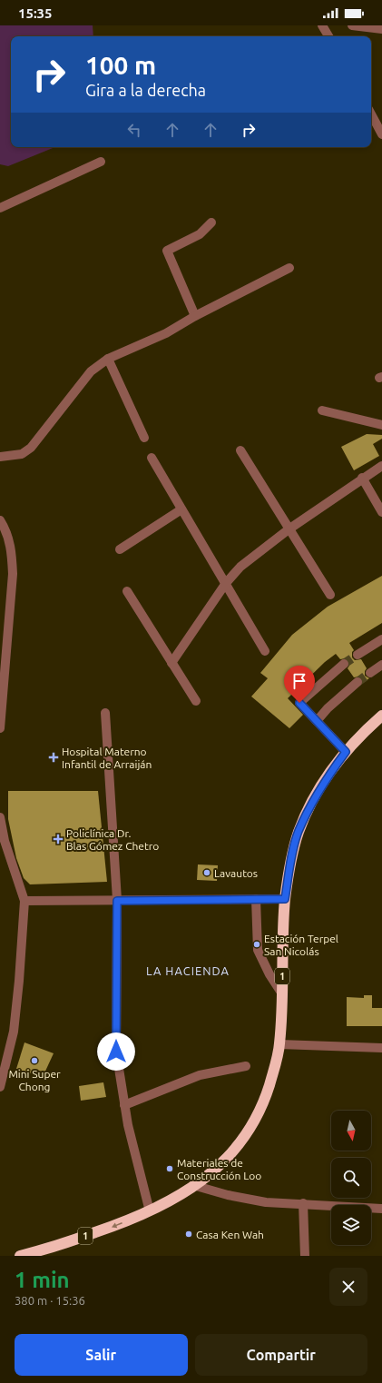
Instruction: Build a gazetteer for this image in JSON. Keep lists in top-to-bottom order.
{
  "streets": {
    "highway": ["1"]
  },
  "districts": ["LA HACIENDA"],
  "places": {
    "health": ["Hospital Materno Infantil de Arraiján", "Policlínica Dr. Blas Gómez Chetro"],
    "other": [
      "Lavautos",
      "Estación Terpel San Nicolás",
      "Mini Super Chong",
      "Materiales de Construcción Loo",
      "Casa Ken Wah"
    ]
  },
  "north": "bottom",
  "page": {
    "status": "15:35",
    "turn": ["100 m", "Gira a la derecha"],
    "heading": ["1 min", "380 m · 15:36"],
    "buttons": ["Salir", "Compartir"]
  }
}
